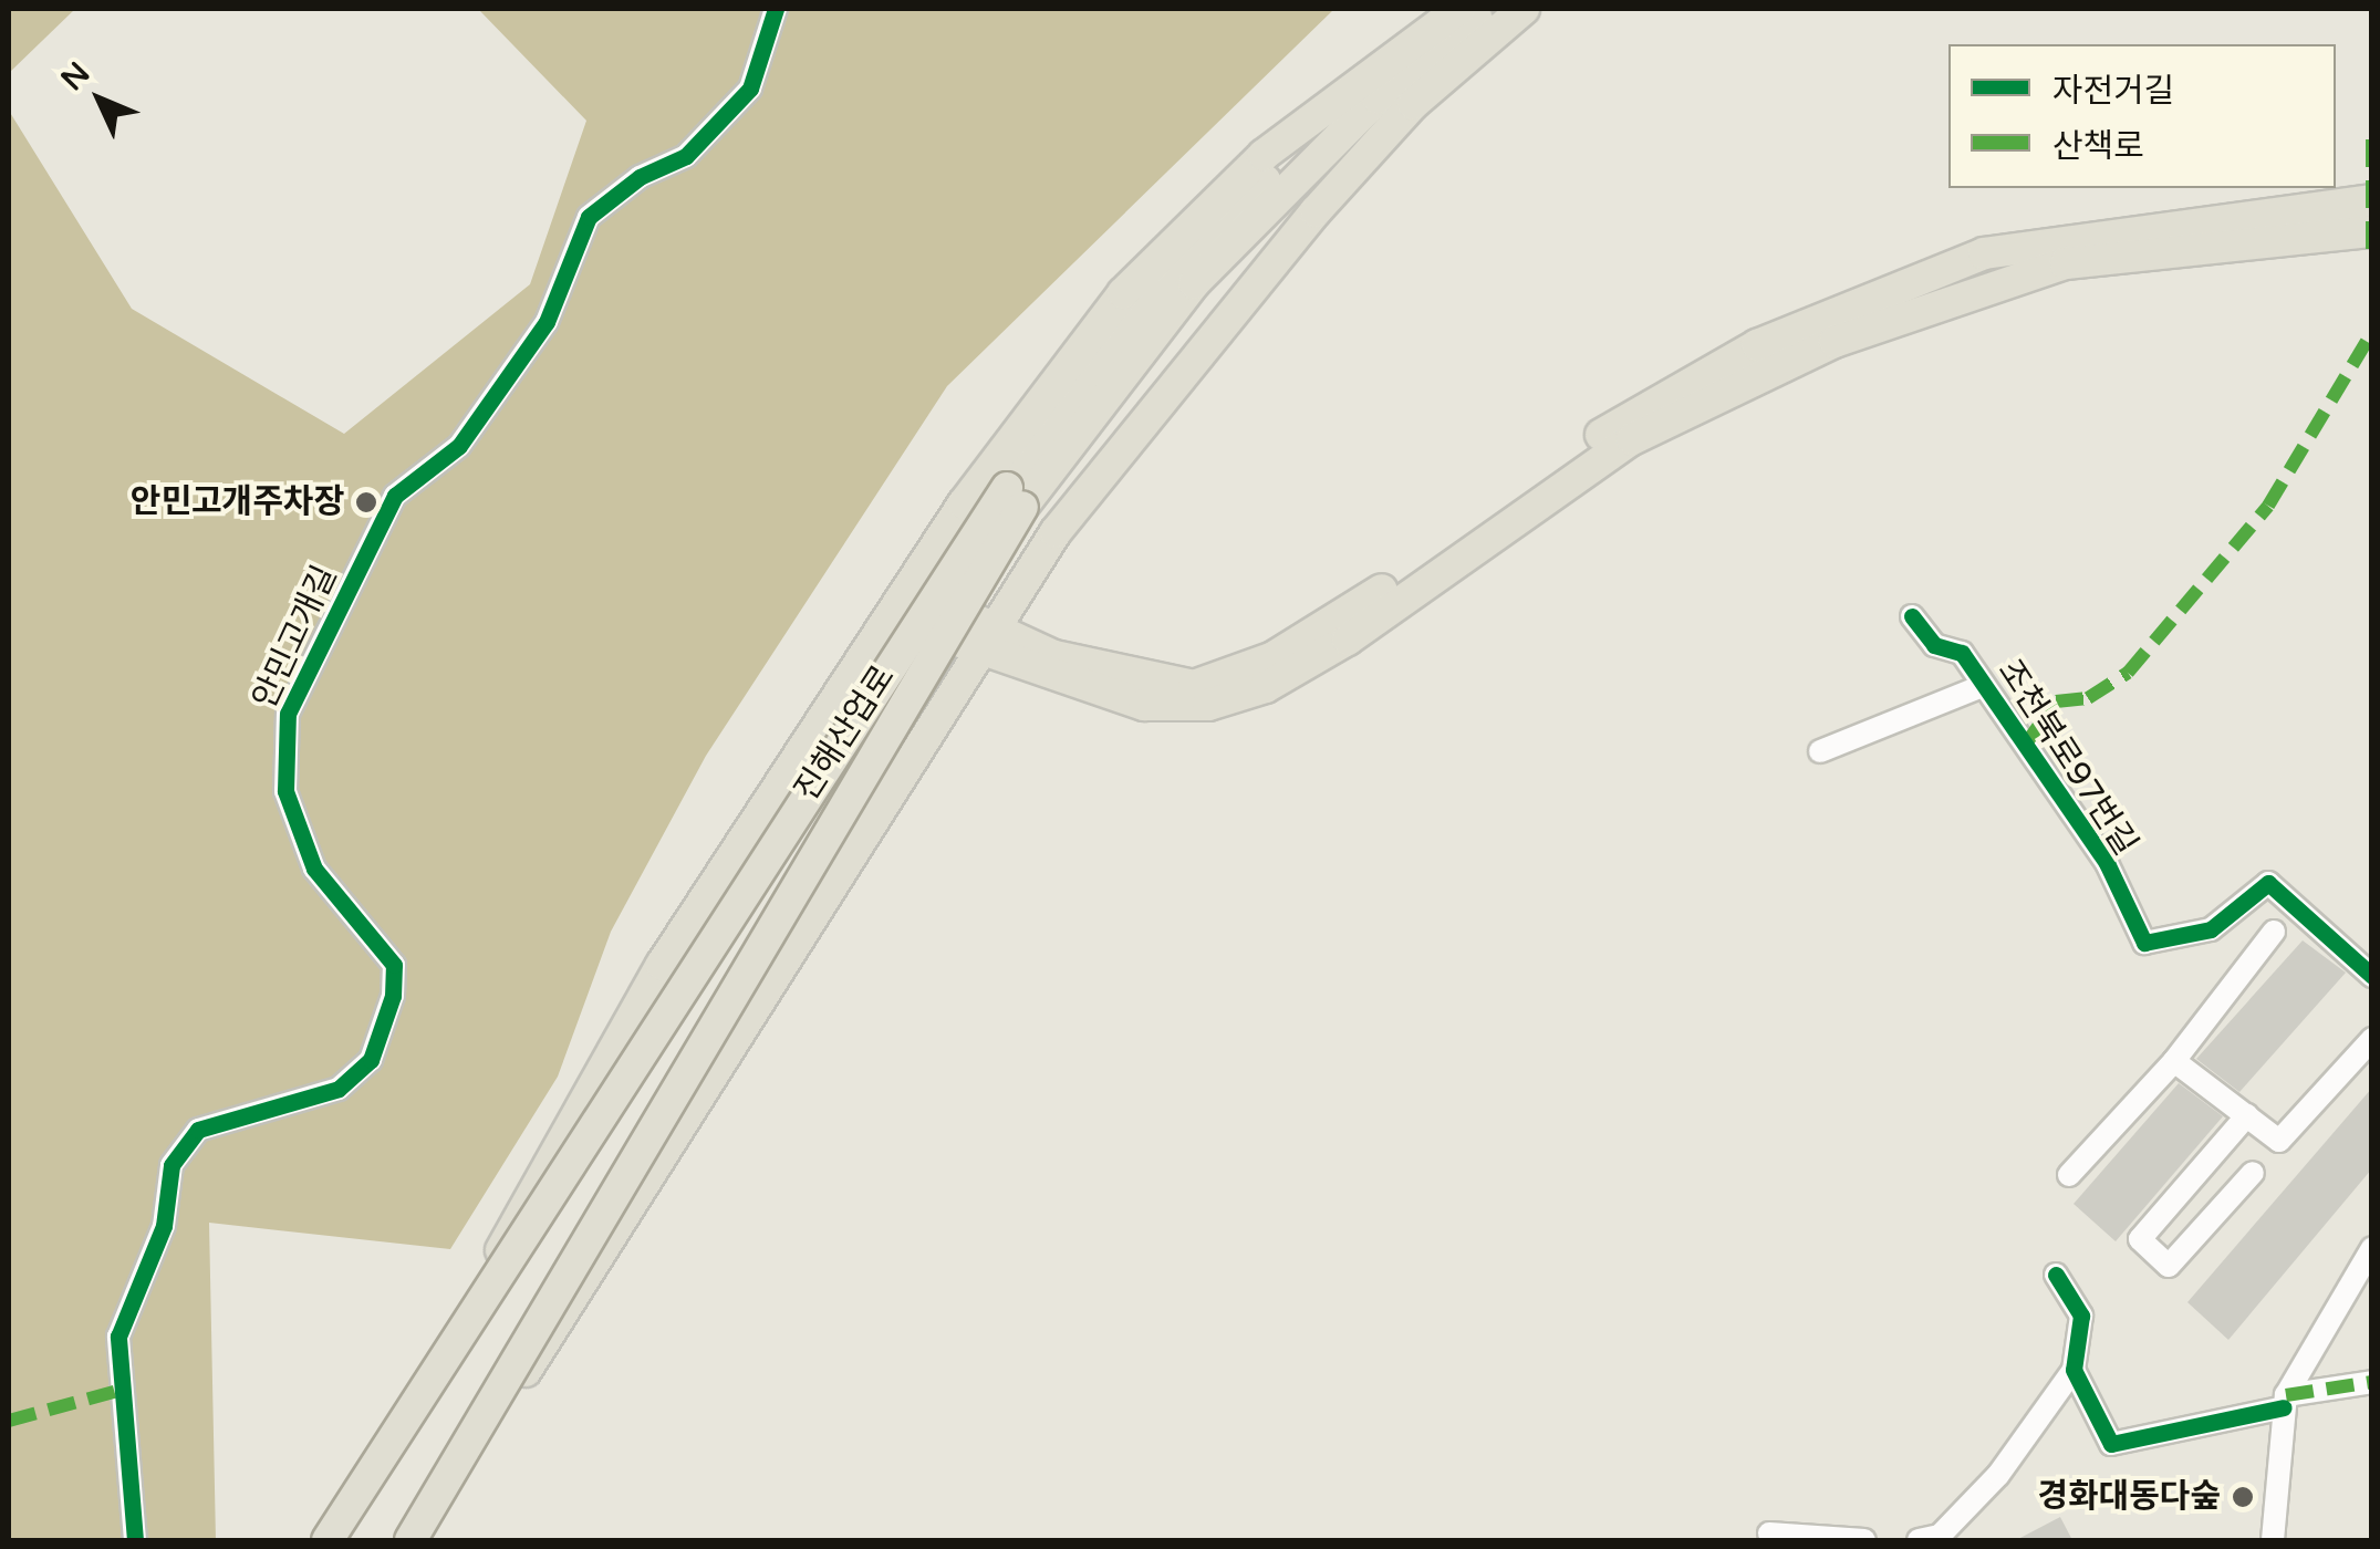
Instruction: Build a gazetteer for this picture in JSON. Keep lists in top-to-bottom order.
{
  "streets": {
    "highway": ["진해산업로"],
    "street": ["안민고개길", "조천북로97번길"]
  },
  "places": ["안민고개주차장", "경화대동다숲"],
  "legend": ["자전거길", "산책로"],
  "north": "top left"
}
